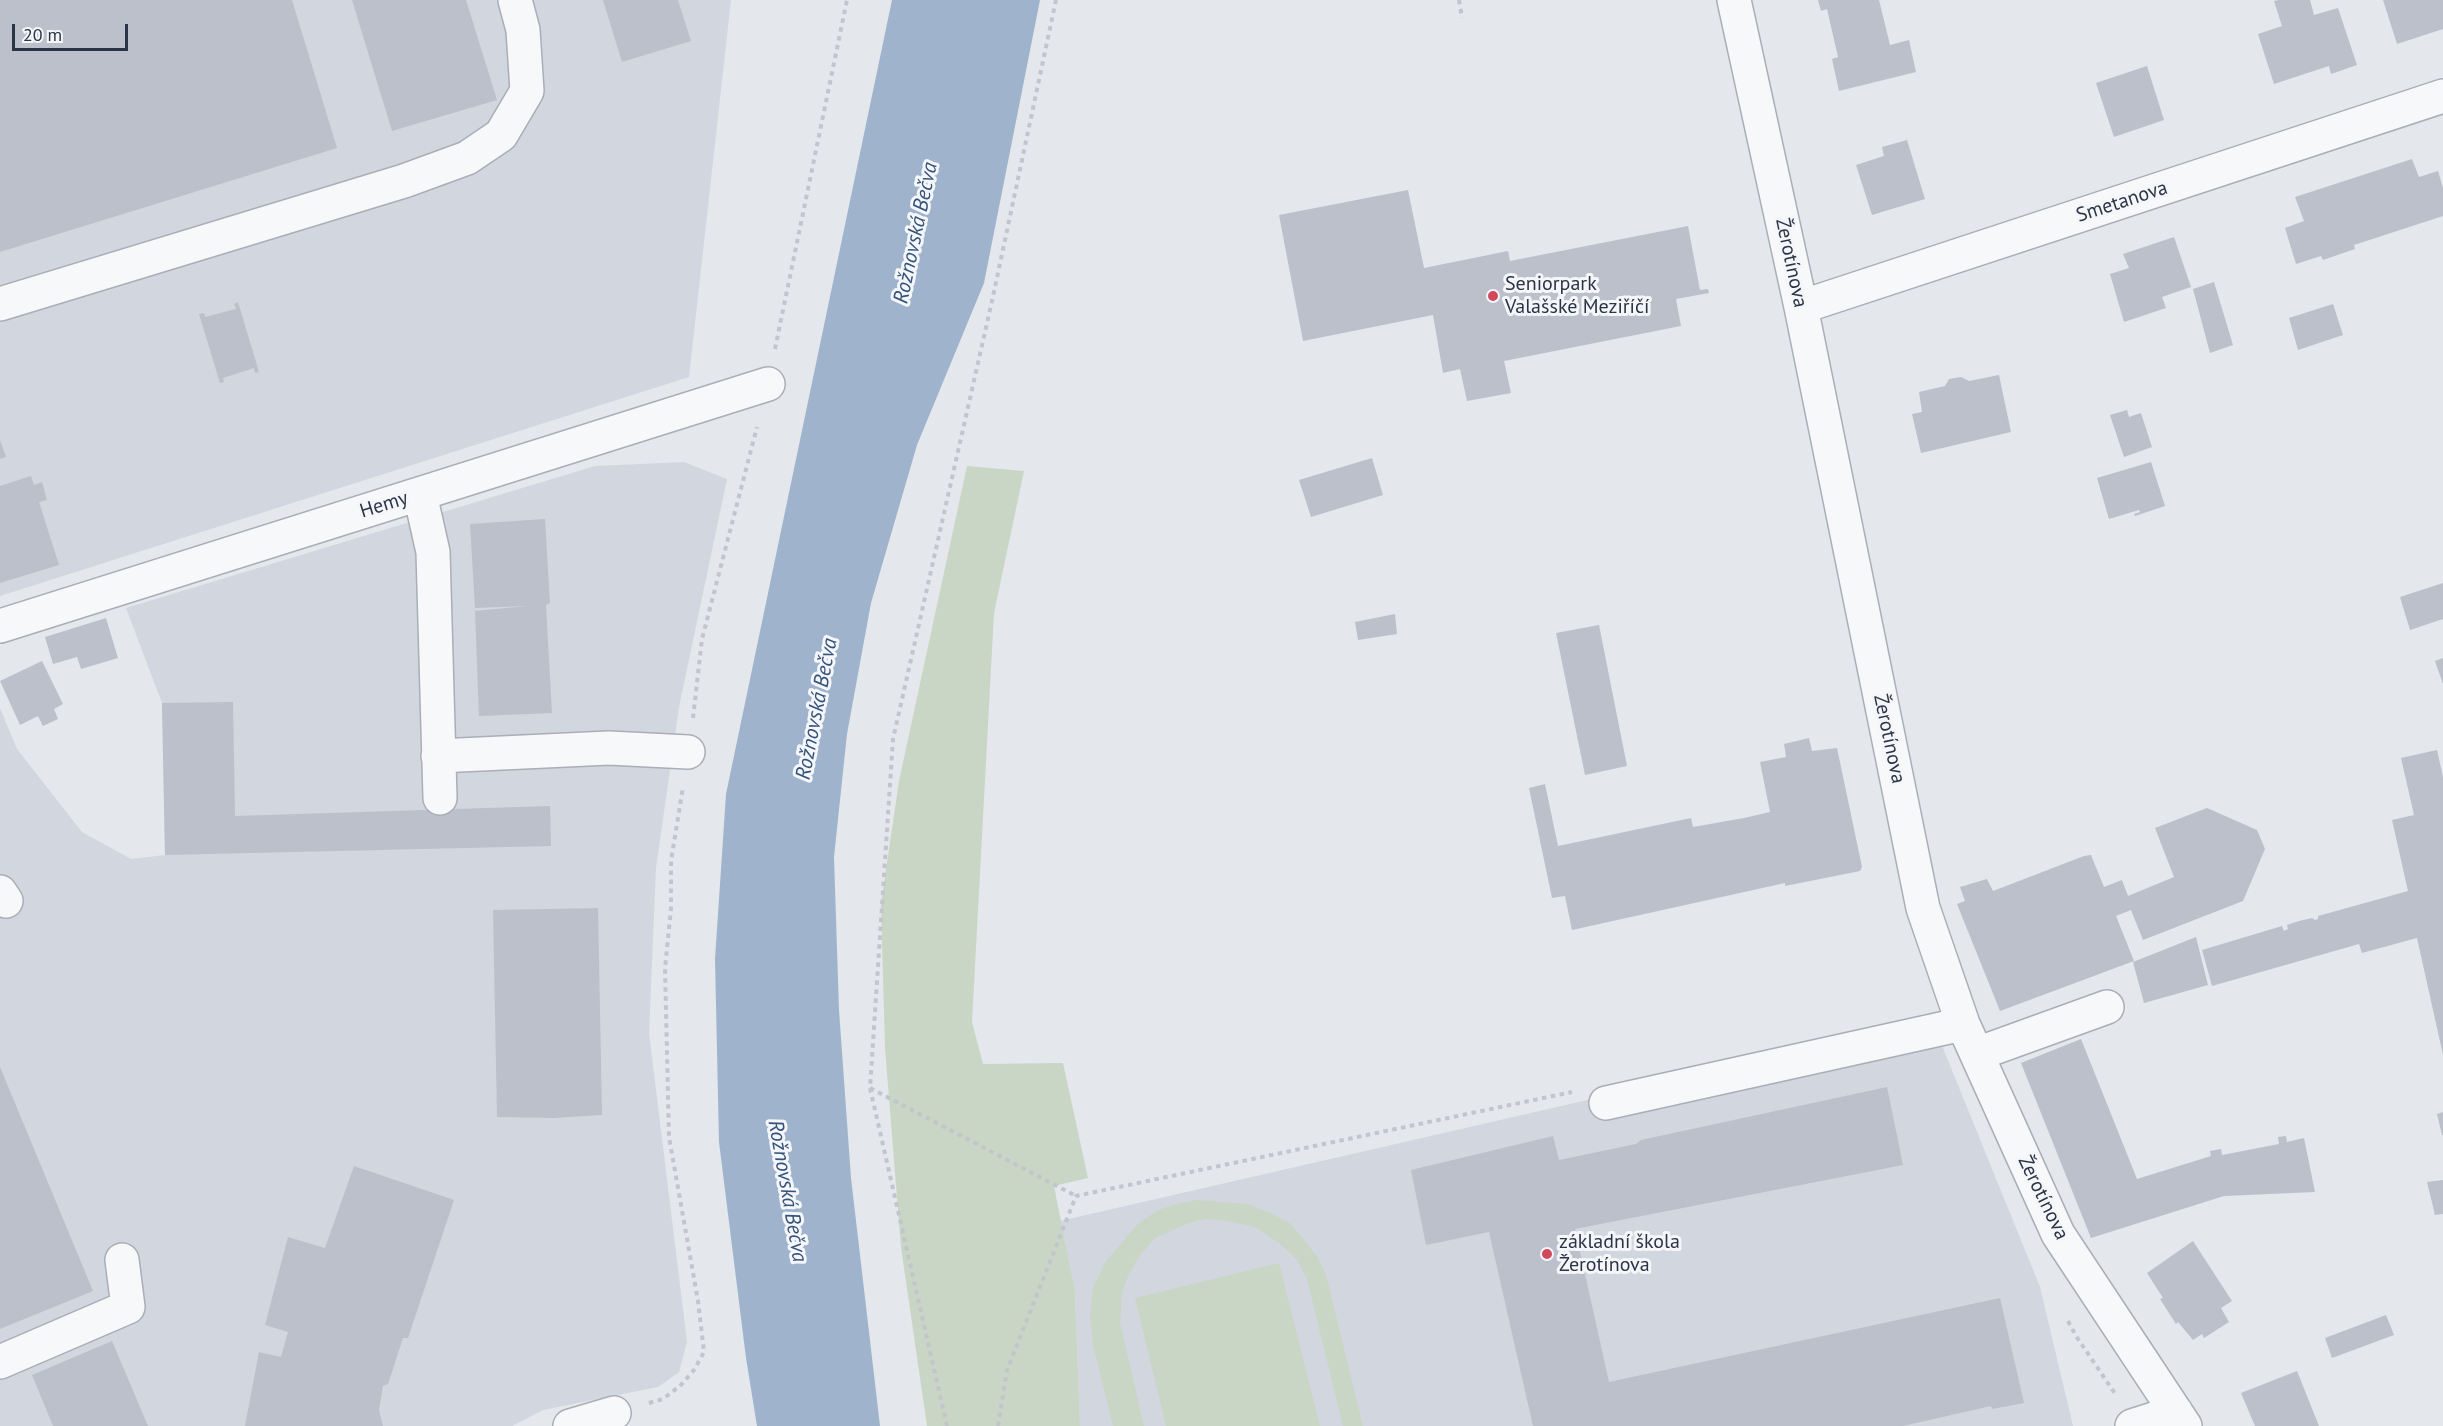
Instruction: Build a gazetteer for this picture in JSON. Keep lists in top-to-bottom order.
{
  "streets": {
    "street": ["Smetanova", "Žerotínova", "Hemy"]
  },
  "crossings": [
    ["Smetanova", "Žerotínova"]
  ],
  "water": ["Rožnovská Bečva"],
  "places": ["Seniorpark Valašské Meziříčí", "základní škola Žerotínova"],
  "scale_bar": "20 m"
}
